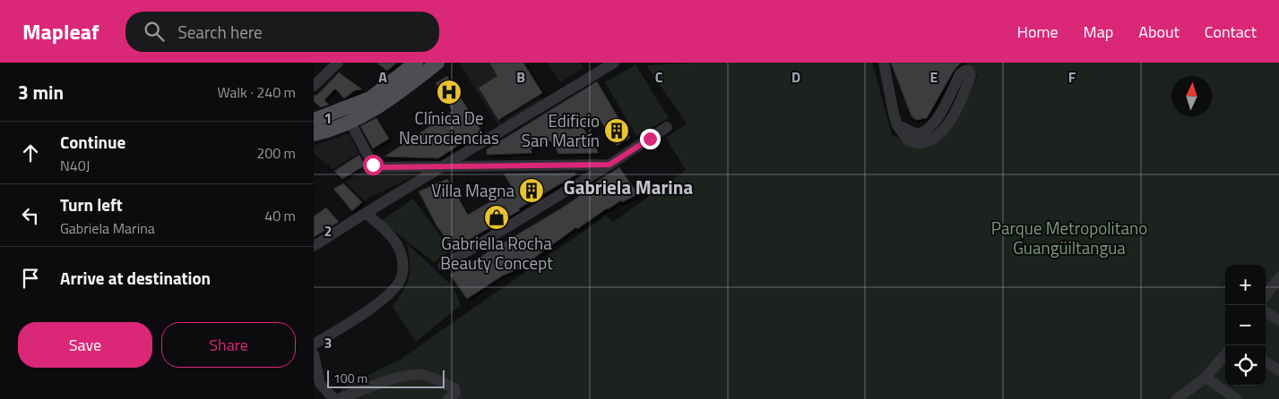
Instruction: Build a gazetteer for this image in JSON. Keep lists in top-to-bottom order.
{
  "districts": ["Gabriela Marina"],
  "parks": ["Parque Metropolitano Guangüiltangua"],
  "places": {
    "hospital": ["Clínica De Neurociencias"],
    "building": ["Edificio San Martín", "Villa Magna"],
    "shop": ["Gabriella Rocha Beauty Concept"]
  },
  "scale_bar": "100 m",
  "north": "top",
  "page": {
    "header": "Mapleaf",
    "search": "Search here",
    "nav": [
      "Home",
      "Map",
      "About",
      "Contact"
    ],
    "heading": ["3 min", "Walk · 240 m"],
    "list": [
      ["Continue", "N40J", "200 m"],
      ["Turn left", "Gabriela Marina", "40 m"],
      "Arrive at destination"
    ],
    "map_buttons": ["+", "−"],
    "buttons": ["Save", "Share"],
    "scale": "100 m"
  },
  "grid": {
    "columns": [
      "A",
      "B",
      "C",
      "D",
      "E",
      "F"
    ],
    "rows": ["1", "2", "3"]
  }
}
